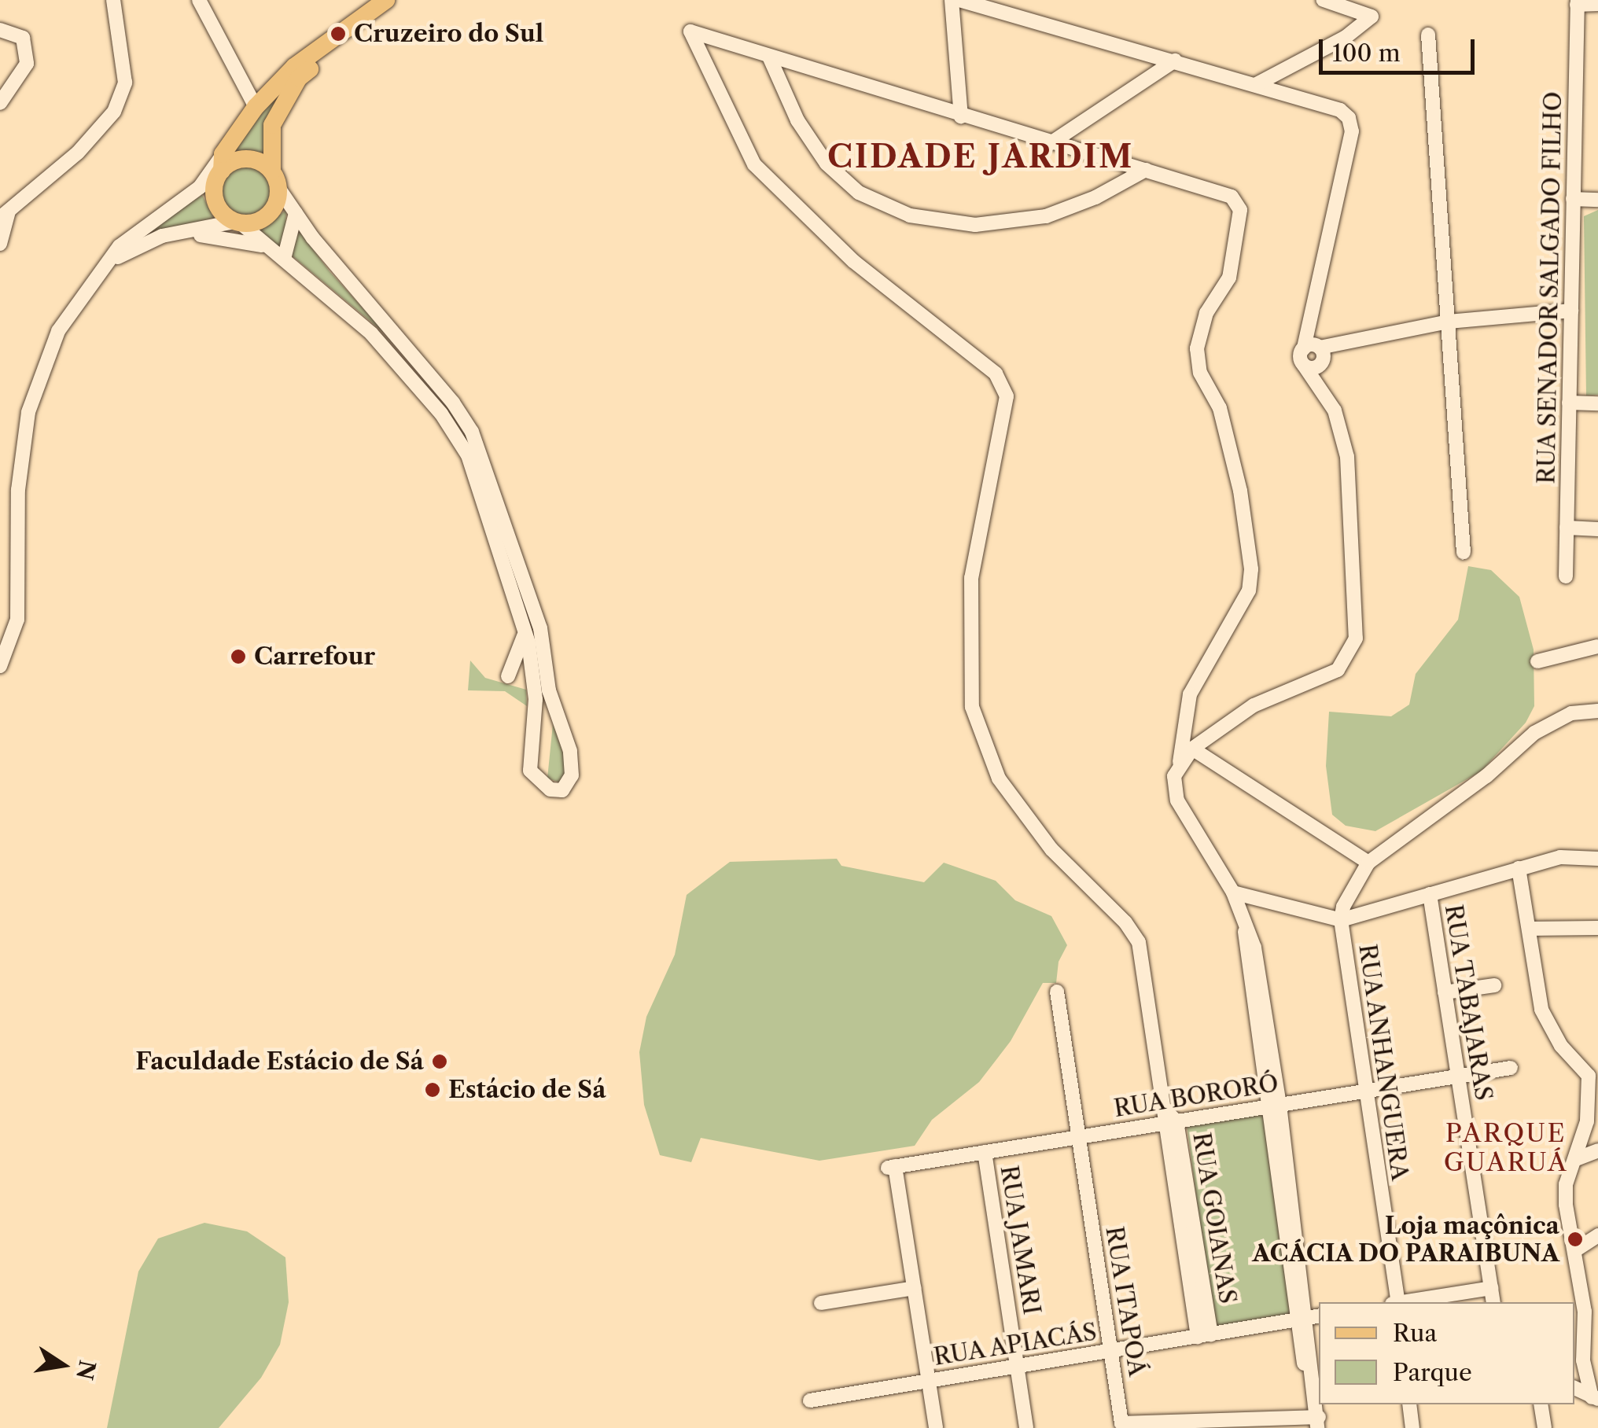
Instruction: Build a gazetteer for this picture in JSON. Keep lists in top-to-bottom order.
{
  "streets": {
    "street": [
      "RUA SENADOR SALGADO FILHO",
      "RUA TABAJARAS",
      "RUA ANHANGUERA",
      "RUA BORORÓ",
      "RUA GOIANAS",
      "RUA JAMARI",
      "RUA ITAPOÁ",
      "RUA APIACÁS"
    ]
  },
  "crossings": [
    ["RUA TABAJARAS", "RUA BORORÓ"],
    ["RUA ANHANGUERA", "RUA BORORÓ"],
    ["RUA BORORÓ", "RUA GOIANAS"],
    ["RUA BORORÓ", "RUA JAMARI"],
    ["RUA BORORÓ", "RUA ITAPOÁ"],
    ["RUA GOIANAS", "RUA APIACÁS"],
    ["RUA JAMARI", "RUA APIACÁS"],
    ["RUA ITAPOÁ", "RUA APIACÁS"]
  ],
  "districts": ["CIDADE JARDIM", "PARQUE GUARUÁ"],
  "places": [
    "Cruzeiro do Sul",
    "Carrefour",
    "Faculdade Estácio de Sá",
    "Estácio de Sá",
    "Loja maçônica ACÁCIA DO PARAIBUNA"
  ],
  "legend": ["Rua", "Parque"],
  "scale_bar": "100 m",
  "north": "right"
}
